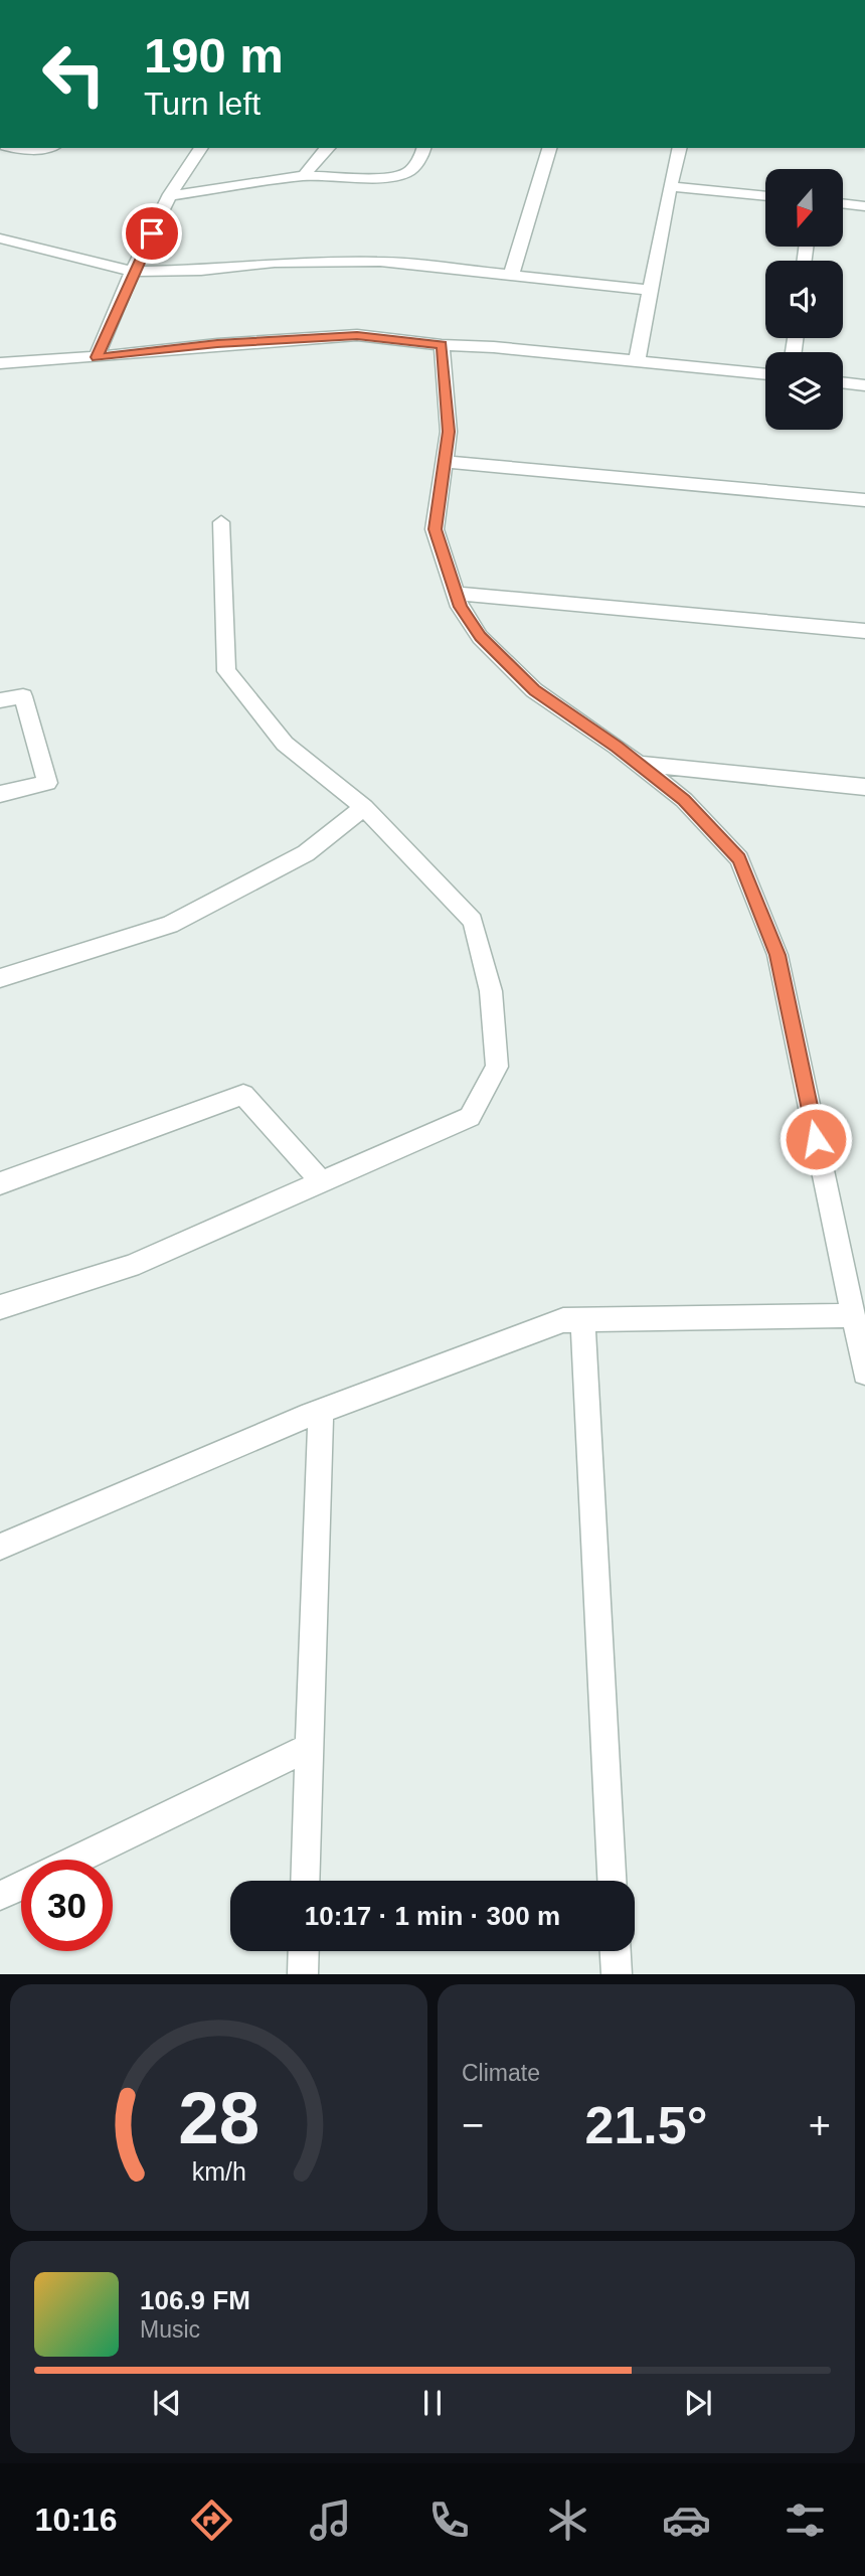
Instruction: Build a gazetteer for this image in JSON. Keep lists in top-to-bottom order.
{
  "north": "bottom",
  "page": {
    "turn": ["190 m", "Turn left"],
    "limit": "30",
    "trip": "10:17 · 1 min · 300 m",
    "tile": "Climate",
    "heat": ["−", "21.5°", "+"],
    "song": ["106.9 FM", "Music"],
    "tabs": "10:16",
    "gauge": ["28", "km/h"]
  }
}
